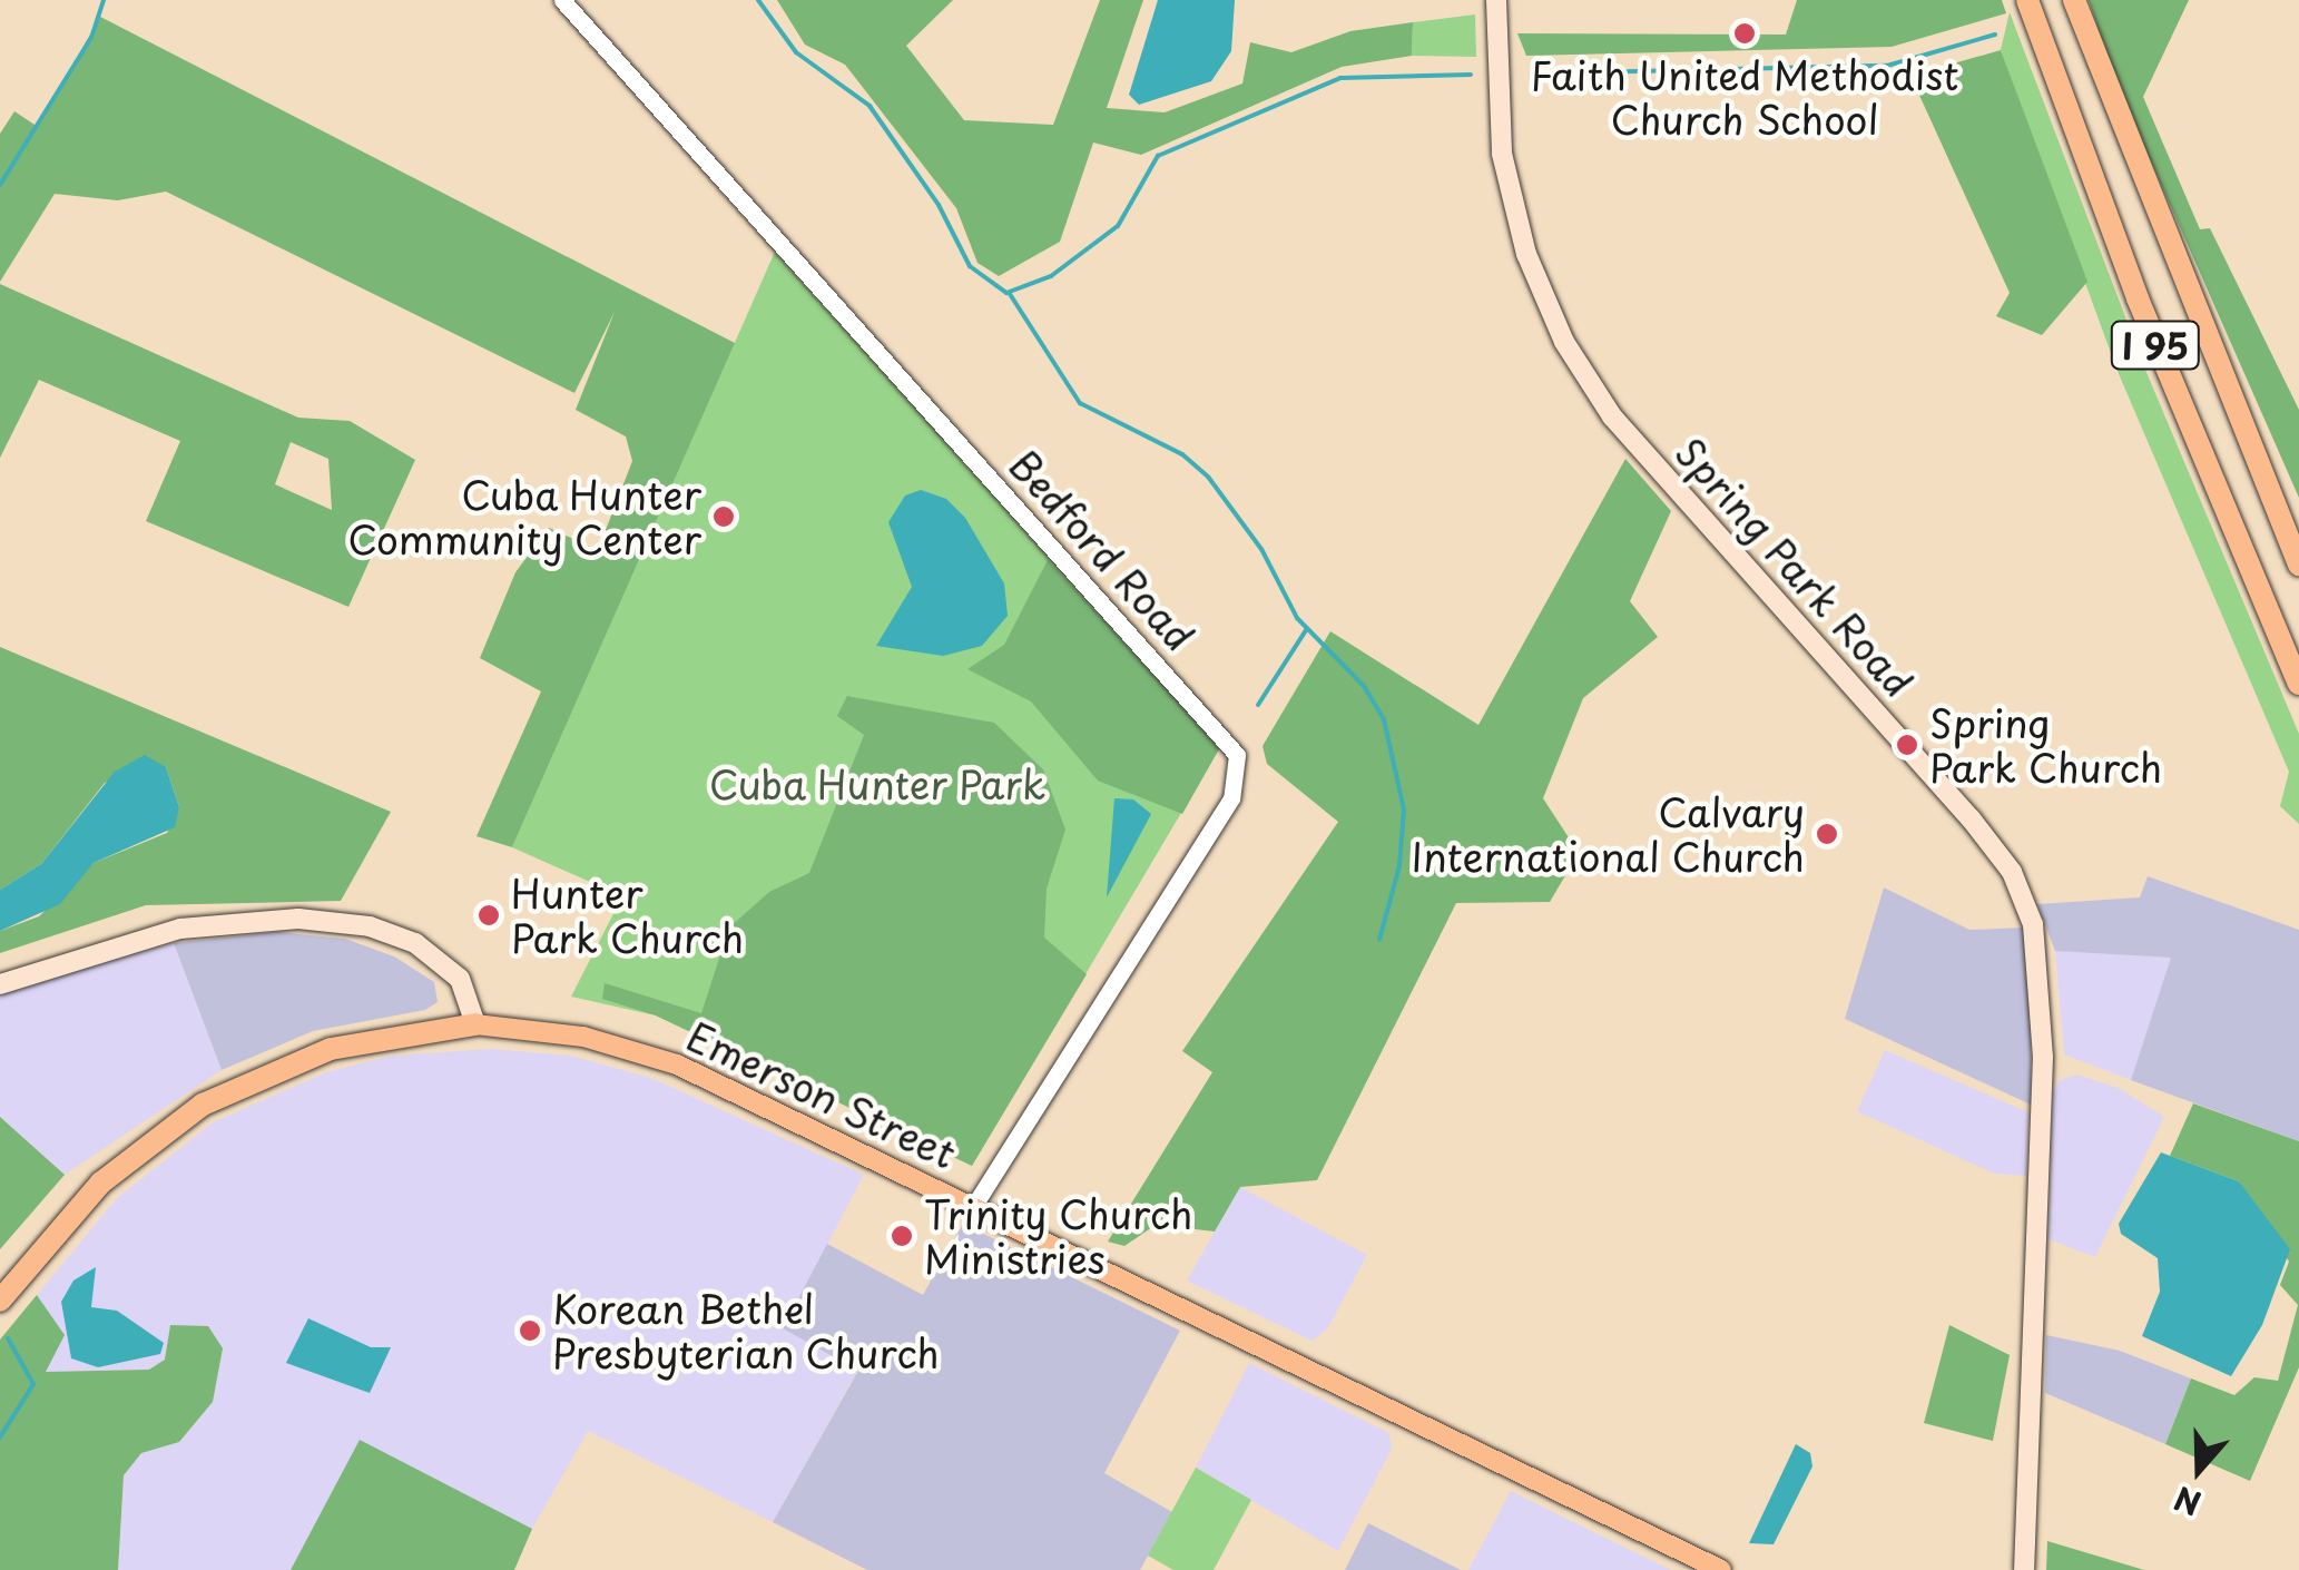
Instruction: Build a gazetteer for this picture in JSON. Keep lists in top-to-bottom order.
{
  "streets": {
    "highway": ["I 95"],
    "main road": ["Spring Park Road", "Emerson Street"],
    "street": ["Bedford Road"]
  },
  "crossings": [
    ["Bedford Road", "Emerson Street"]
  ],
  "parks": ["Cuba Hunter Park"],
  "places": [
    "Faith United Methodist Church School",
    "Cuba Hunter Community Center",
    "Spring Park Church",
    "Calvary International Church",
    "Hunter Park Church",
    "Trinity Church Ministries",
    "Korean Bethel Presbyterian Church"
  ],
  "north": "bottom"
}
